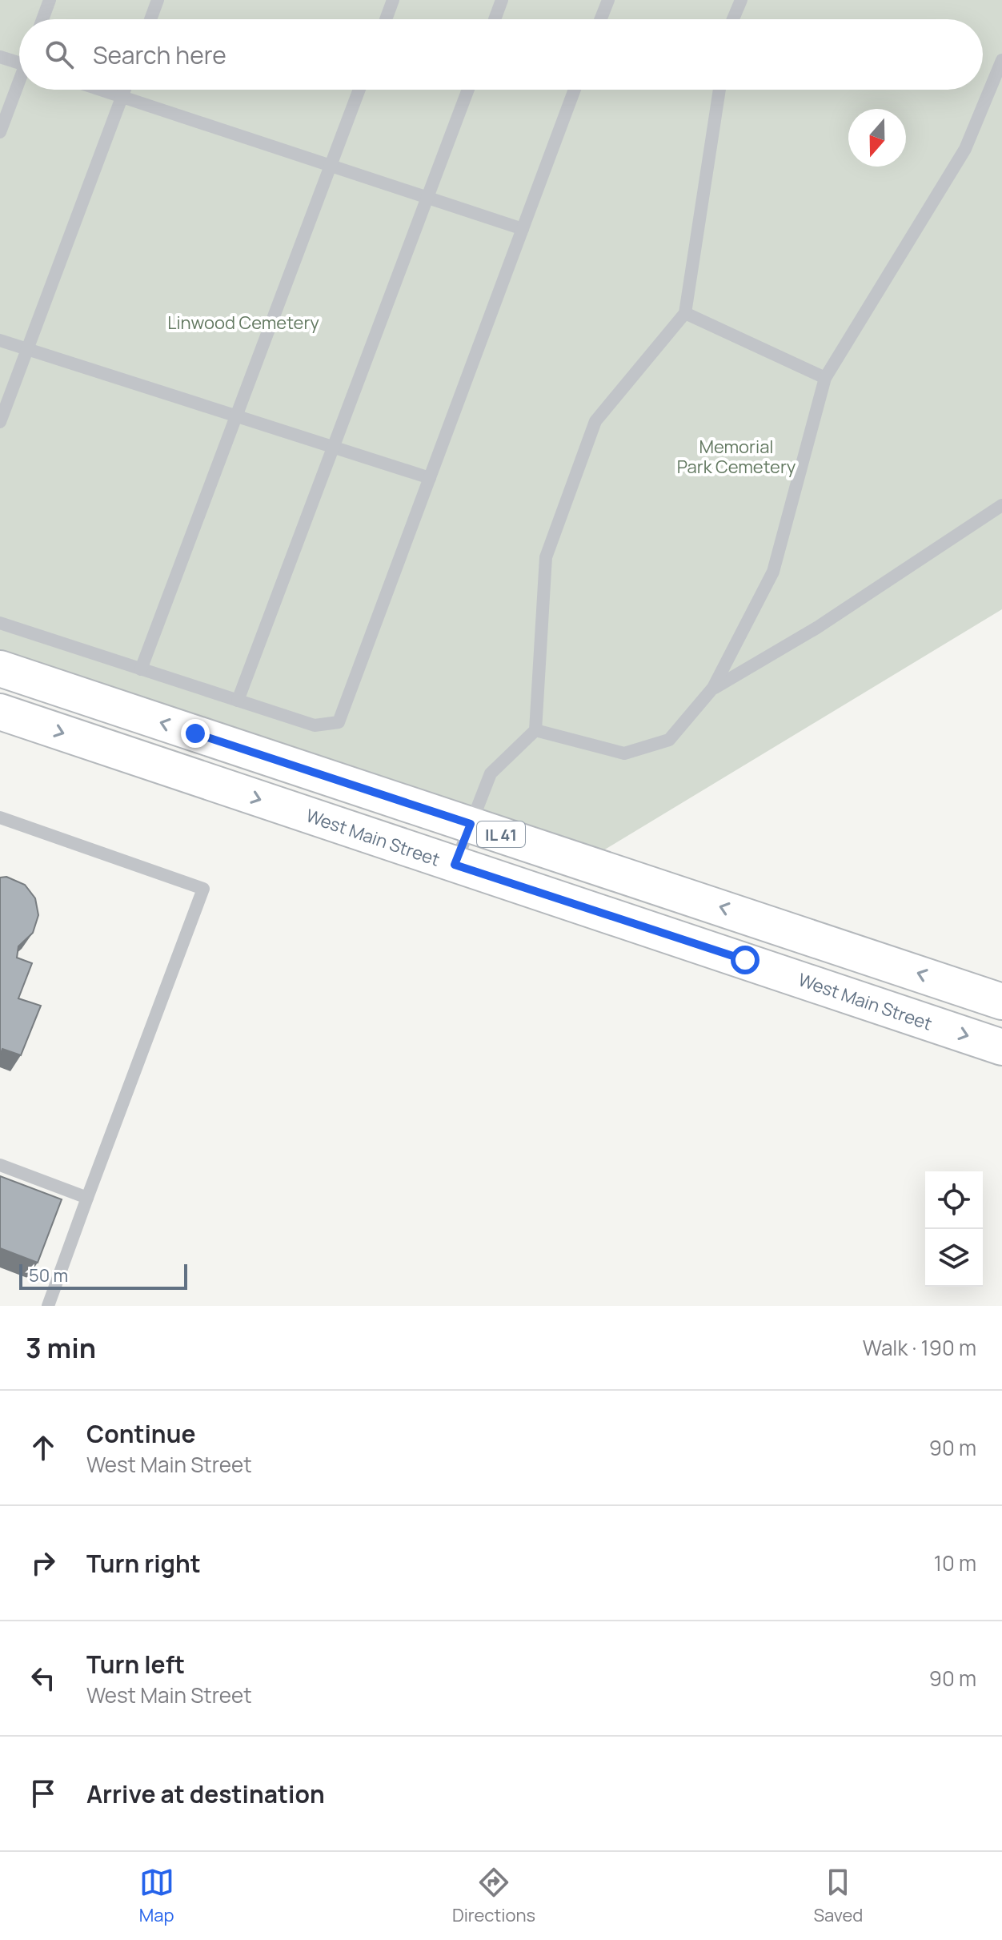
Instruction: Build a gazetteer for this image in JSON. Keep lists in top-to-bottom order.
{
  "streets": {
    "main road": ["IL 41", "West Main Street"]
  },
  "parks": ["Linwood Cemetery", "Memorial Park Cemetery"],
  "scale_bar": "50 m",
  "north": "bottom",
  "page": {
    "search": "Search here",
    "scale": "50 m",
    "heading": ["3 min", "Walk · 190 m"],
    "list": [
      ["Continue", "West Main Street", "90 m"],
      ["Turn right", "10 m"],
      ["Turn left", "West Main Street", "90 m"],
      "Arrive at destination"
    ],
    "nav": ["Map", "Directions", "Saved"]
  }
}
